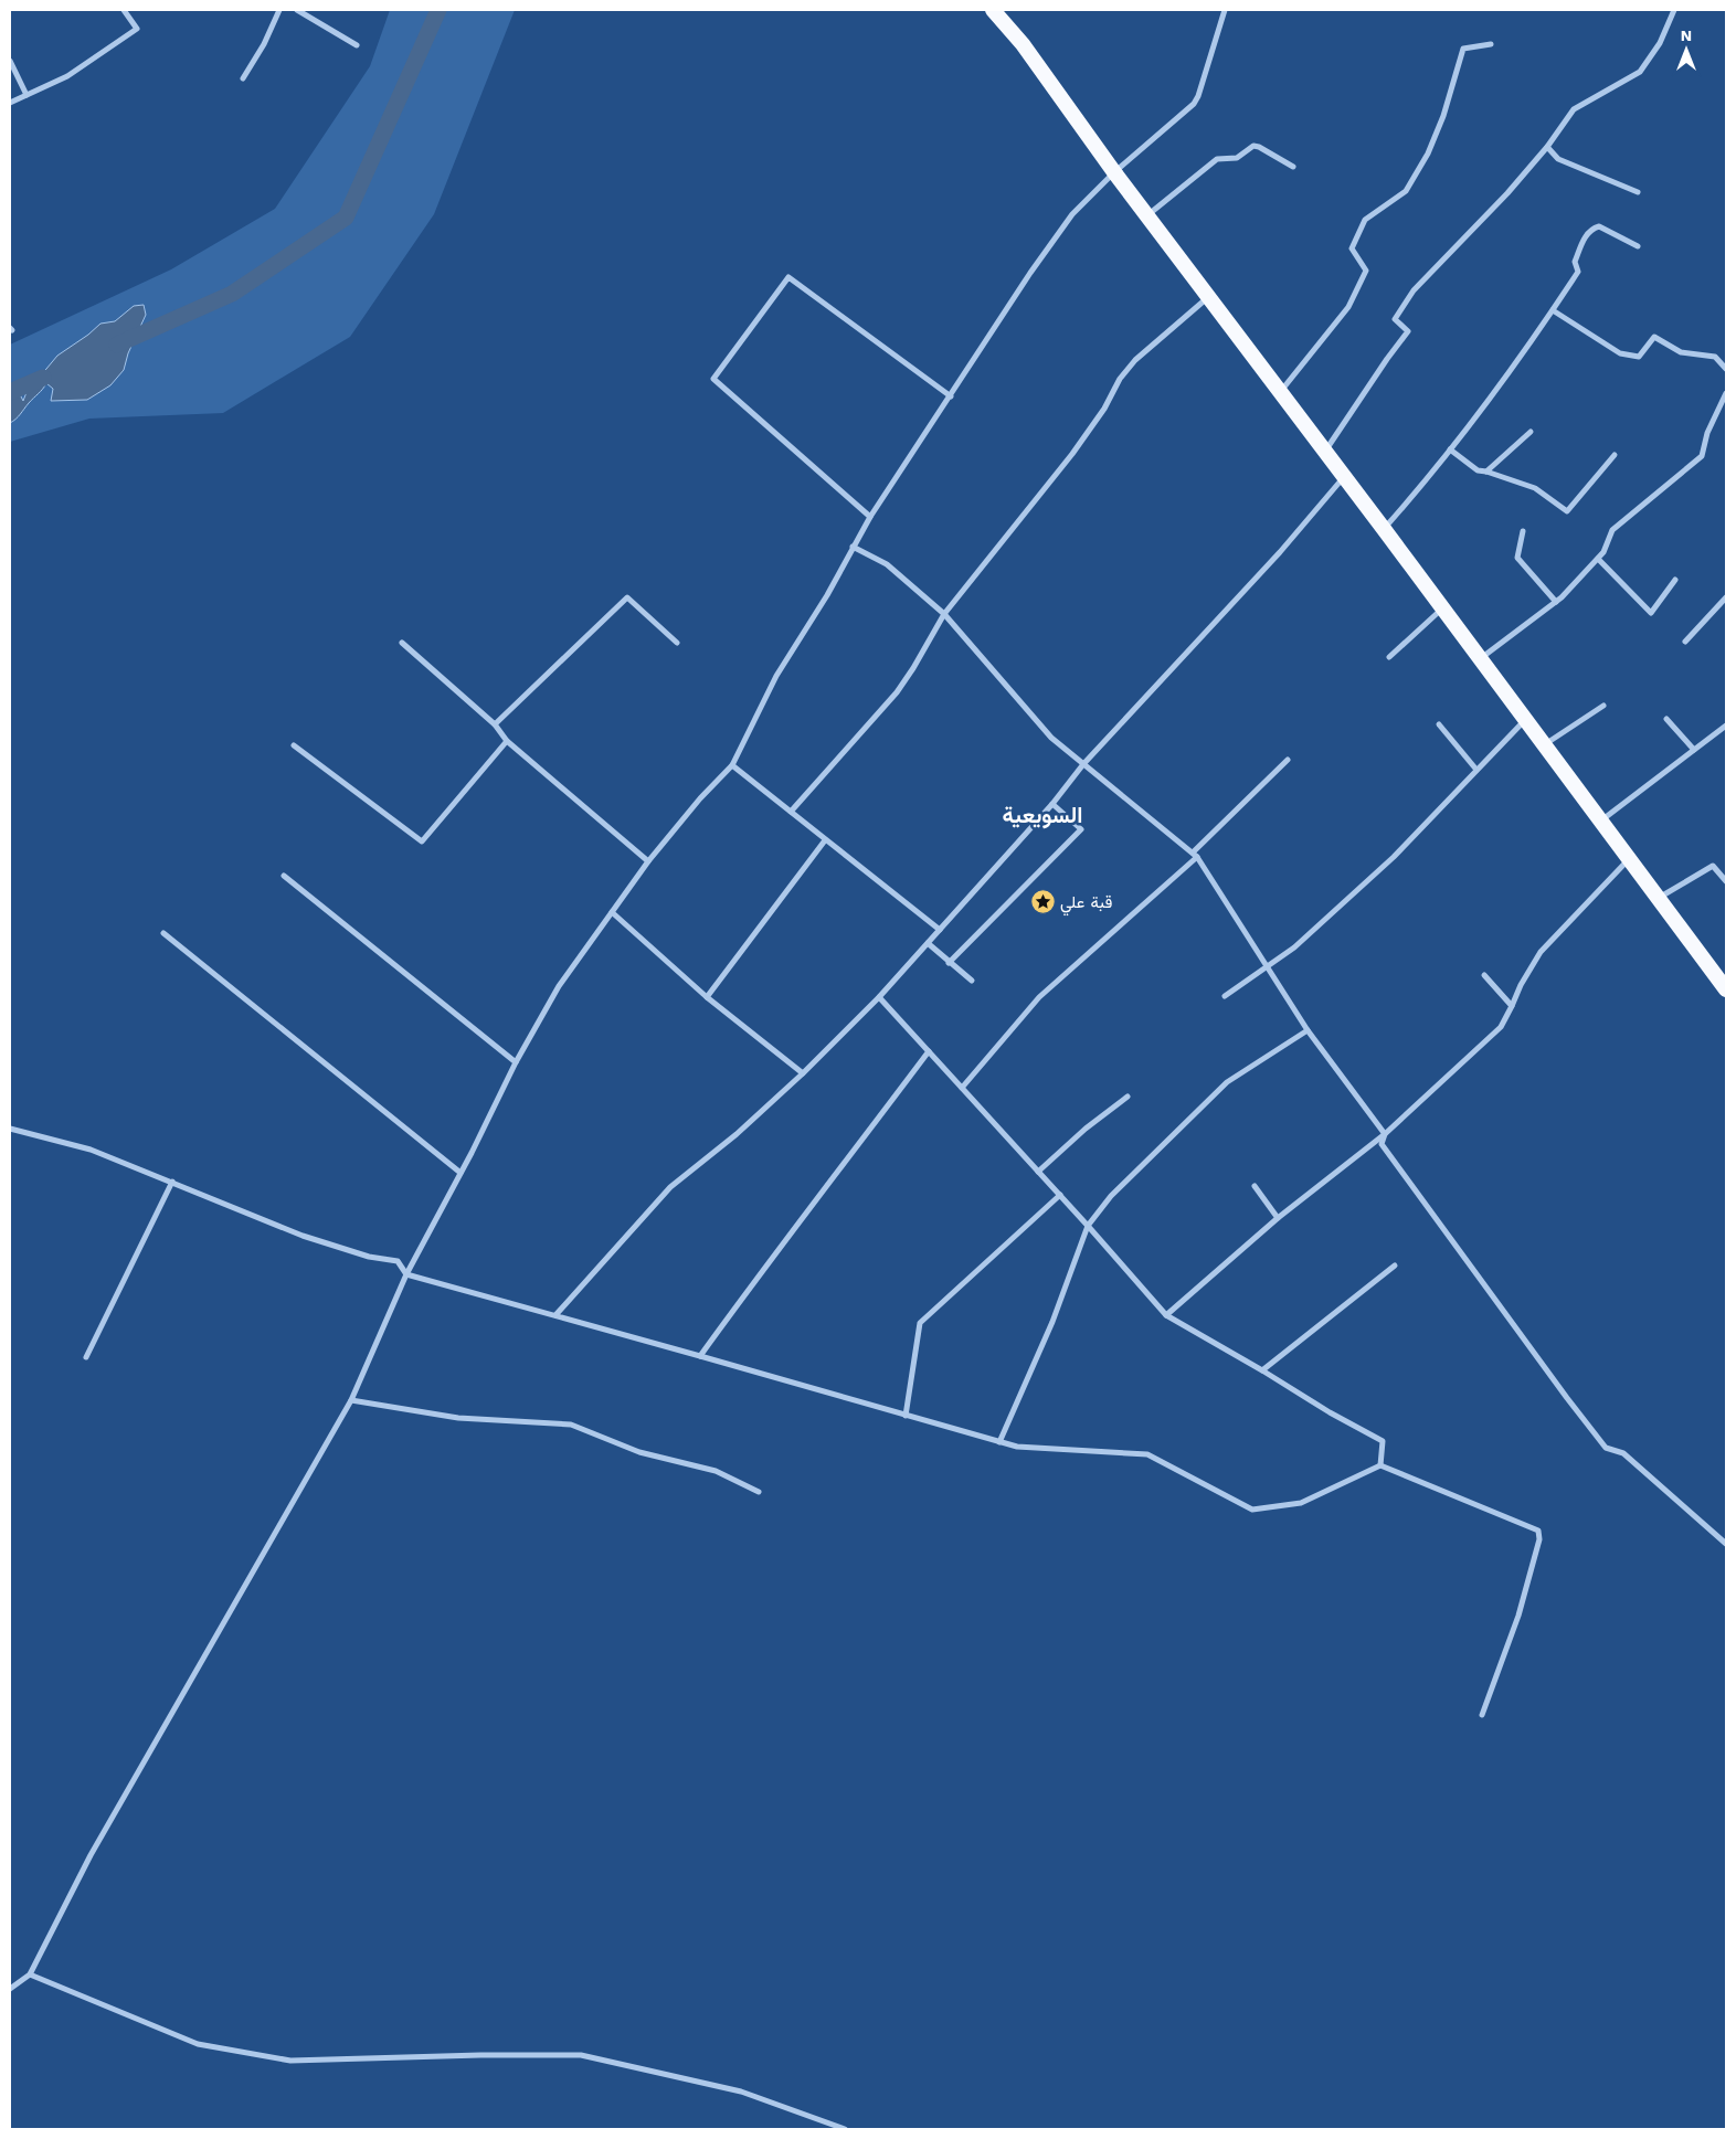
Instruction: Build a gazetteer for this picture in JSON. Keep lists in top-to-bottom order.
{
  "districts": ["السويعية"],
  "places": {
    "place": ["قبة علي"]
  },
  "north": "top"
}
